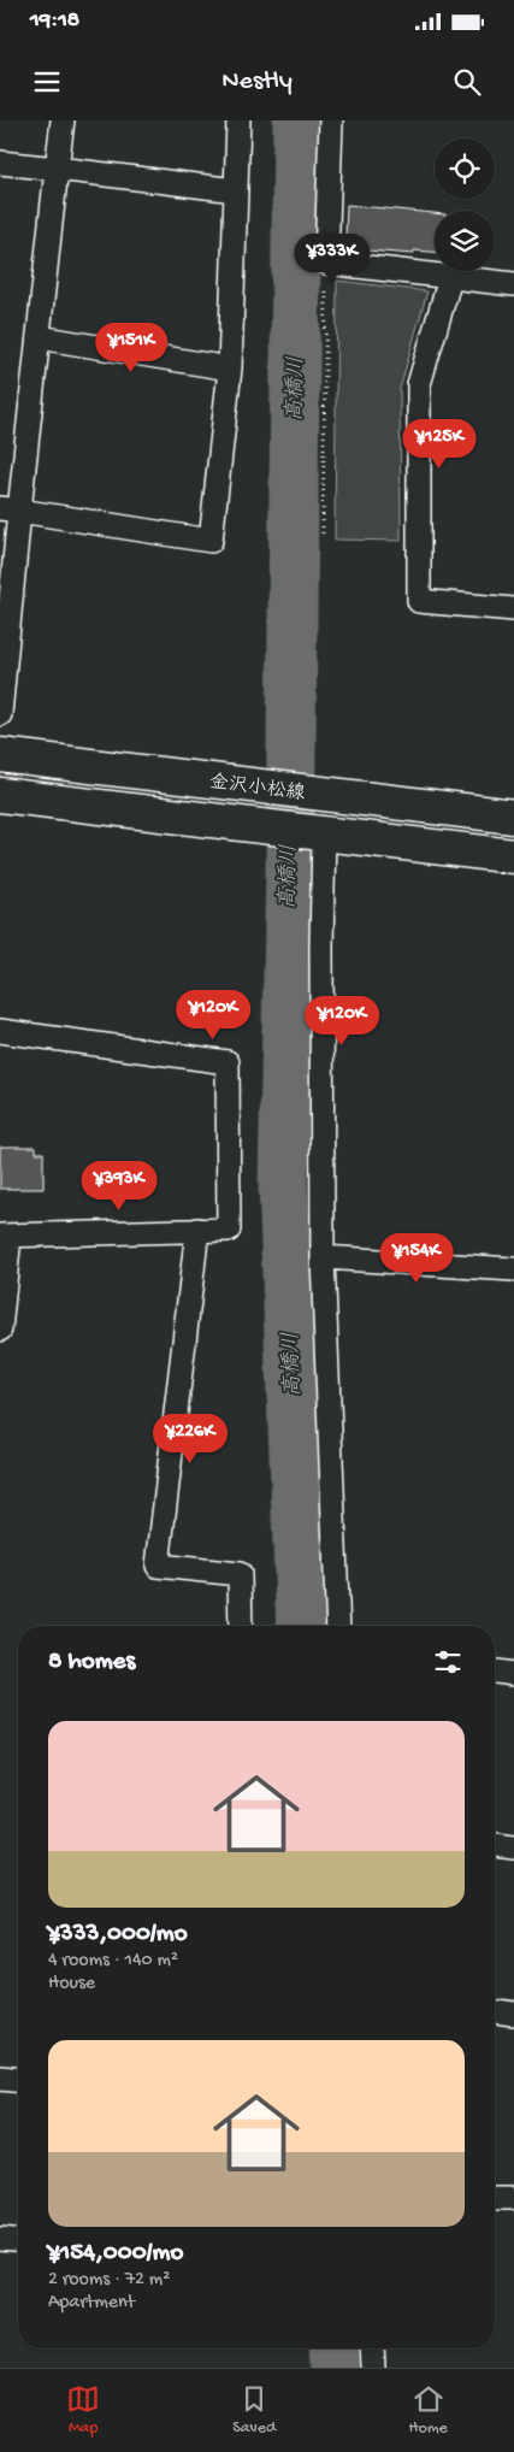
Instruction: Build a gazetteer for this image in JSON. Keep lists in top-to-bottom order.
{
  "streets": {
    "main road": ["金沢小松線"]
  },
  "water": ["高橋川"],
  "page": {
    "status": "19:18",
    "header": "Nestly",
    "price": [
      "¥333K",
      "¥151K",
      "¥125K",
      "¥120K",
      "¥120K",
      "¥393K",
      "¥154K",
      "¥226K"
    ],
    "heading": "8 homes",
    "list": [
      {
        "name": "¥333,000/mo",
        "note": "4 rooms · 140 m² · House"
      },
      {
        "name": "¥154,000/mo",
        "note": "2 rooms · 72 m² · Apartment"
      }
    ],
    "tabs": ["Map", "Saved", "Home"]
  }
}
